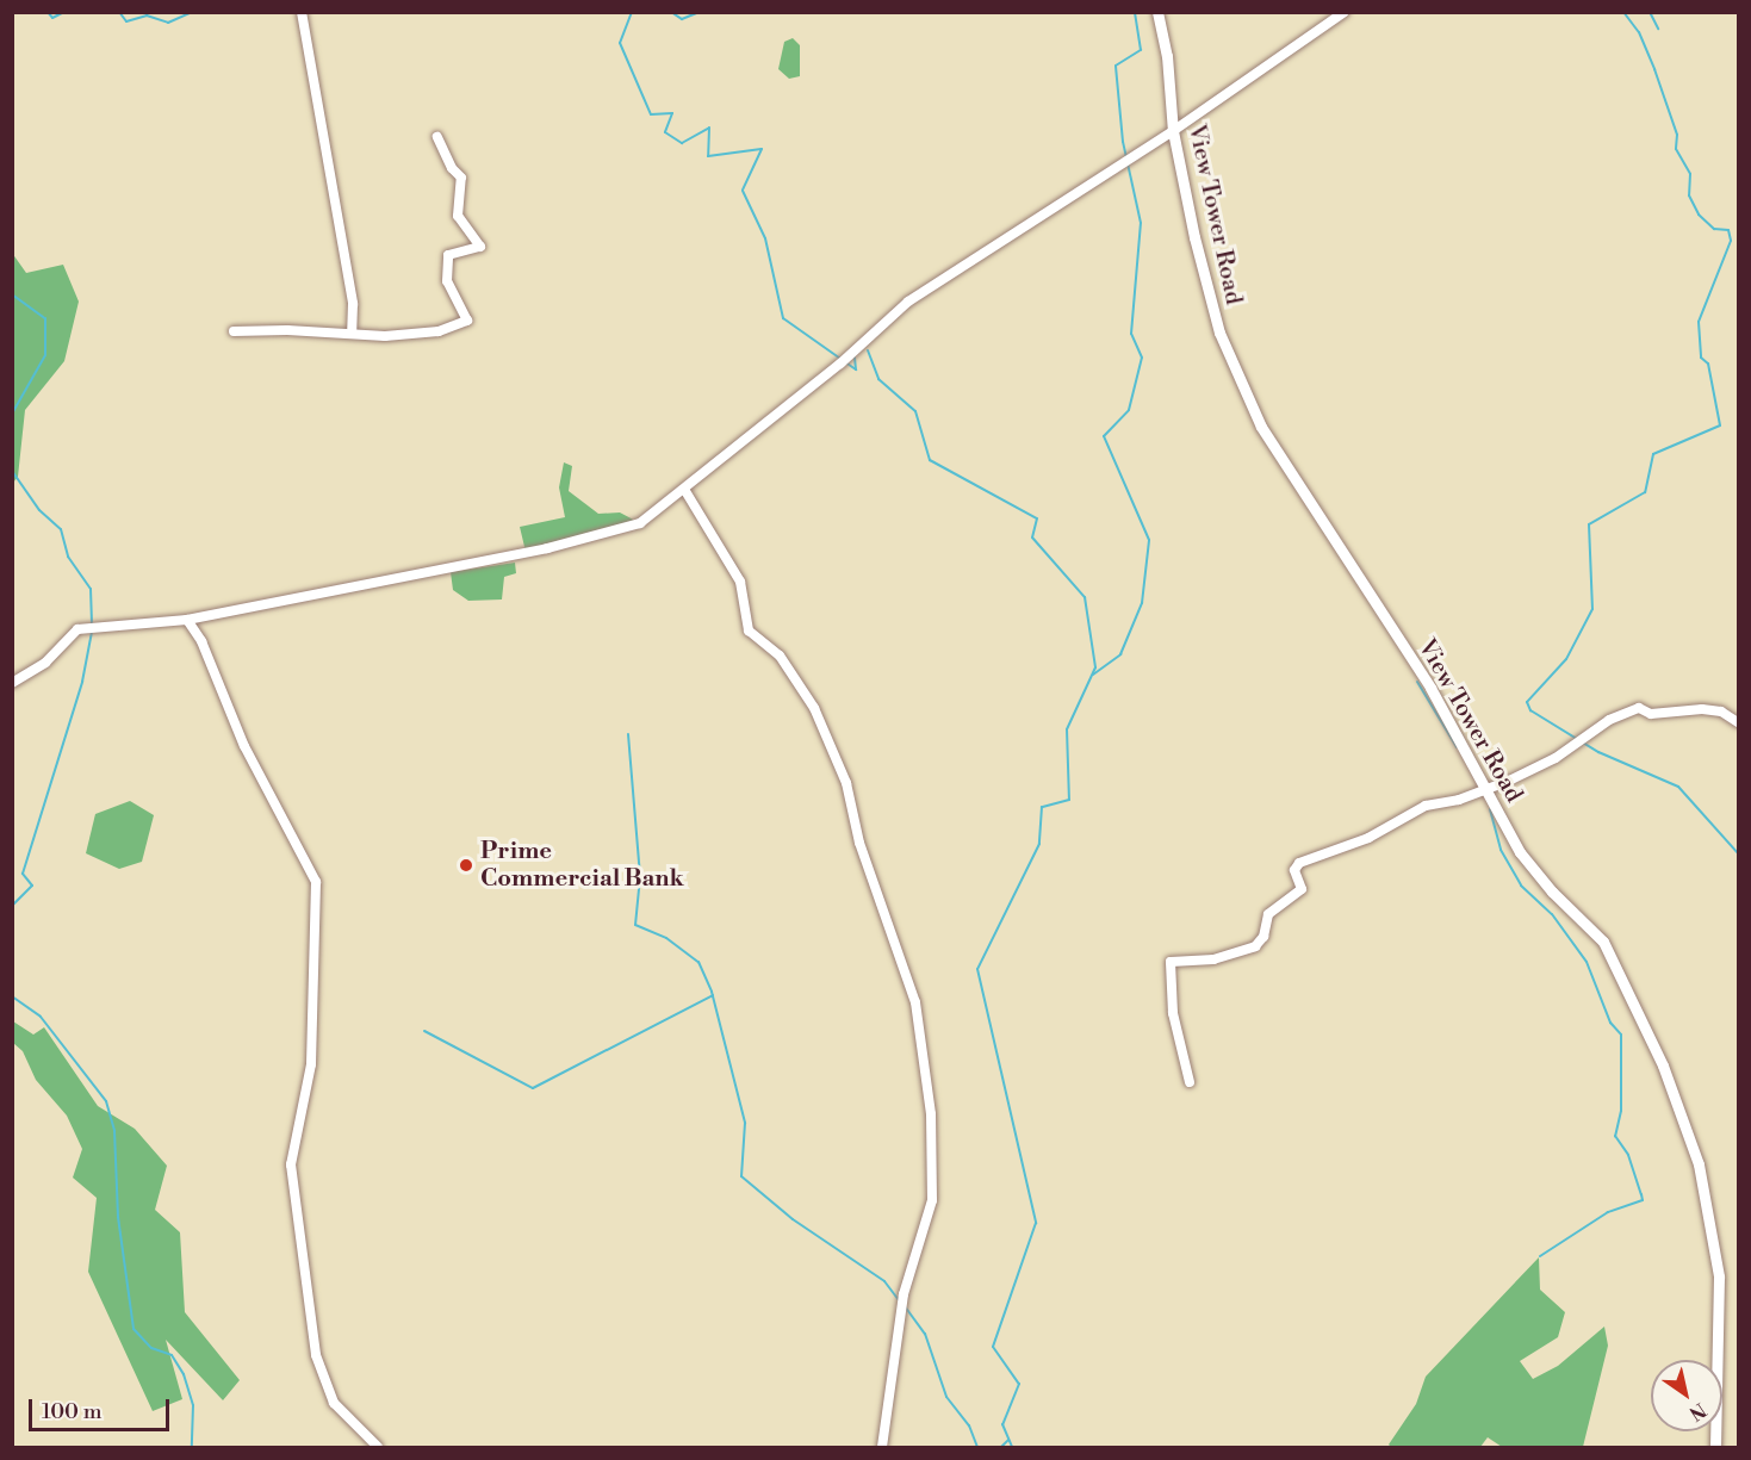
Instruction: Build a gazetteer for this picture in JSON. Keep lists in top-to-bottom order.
{
  "streets": {
    "street": ["View Tower Road"]
  },
  "places": ["Prime Commercial Bank"],
  "scale_bar": "100 m",
  "north": "bottom right"
}
